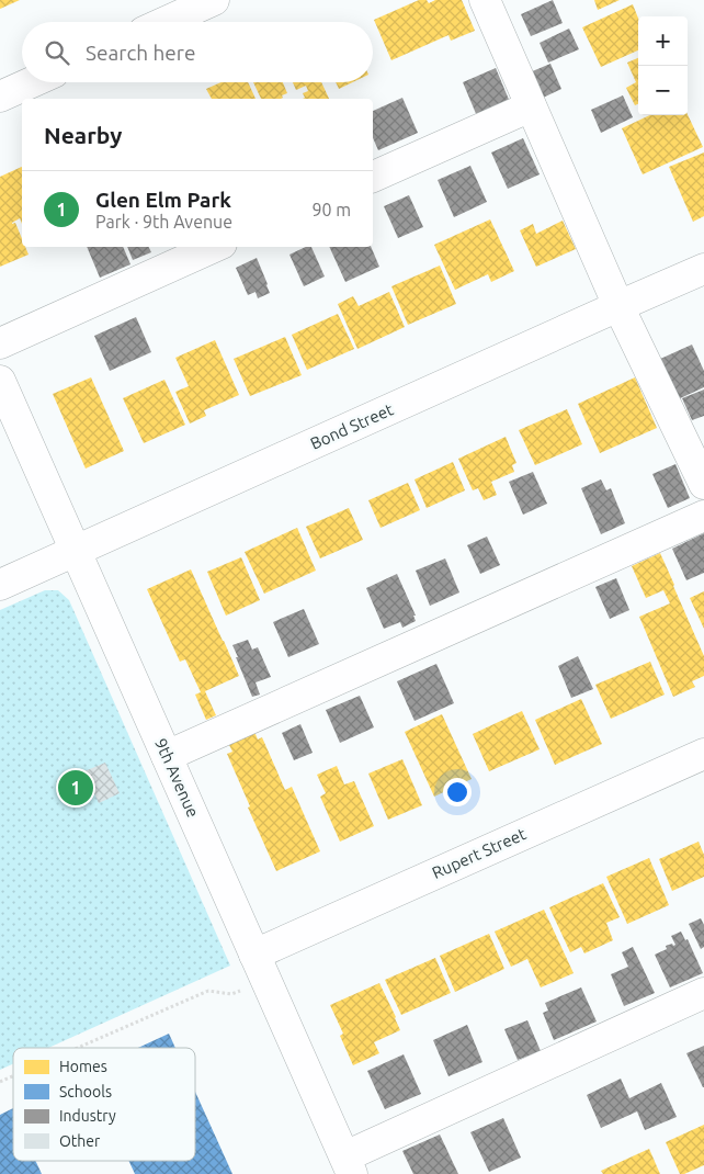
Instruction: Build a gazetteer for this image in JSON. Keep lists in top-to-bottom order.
{
  "streets": {
    "street": ["Bond Street", "9th Avenue", "Rupert Street"]
  },
  "crossings": [
    ["Bond Street", "9th Avenue"],
    ["9th Avenue", "Rupert Street"]
  ],
  "legend": [
    "Homes",
    "Schools",
    "Industry",
    "Other"
  ],
  "page": {
    "map_buttons": ["+", "−"],
    "search": "Search here",
    "heading": "Nearby",
    "list": [
      {
        "mark": "1",
        "name": "Glen Elm Park",
        "note": "Park · 9th Avenue",
        "value": "90 m"
      }
    ],
    "pins": "1"
  }
}
